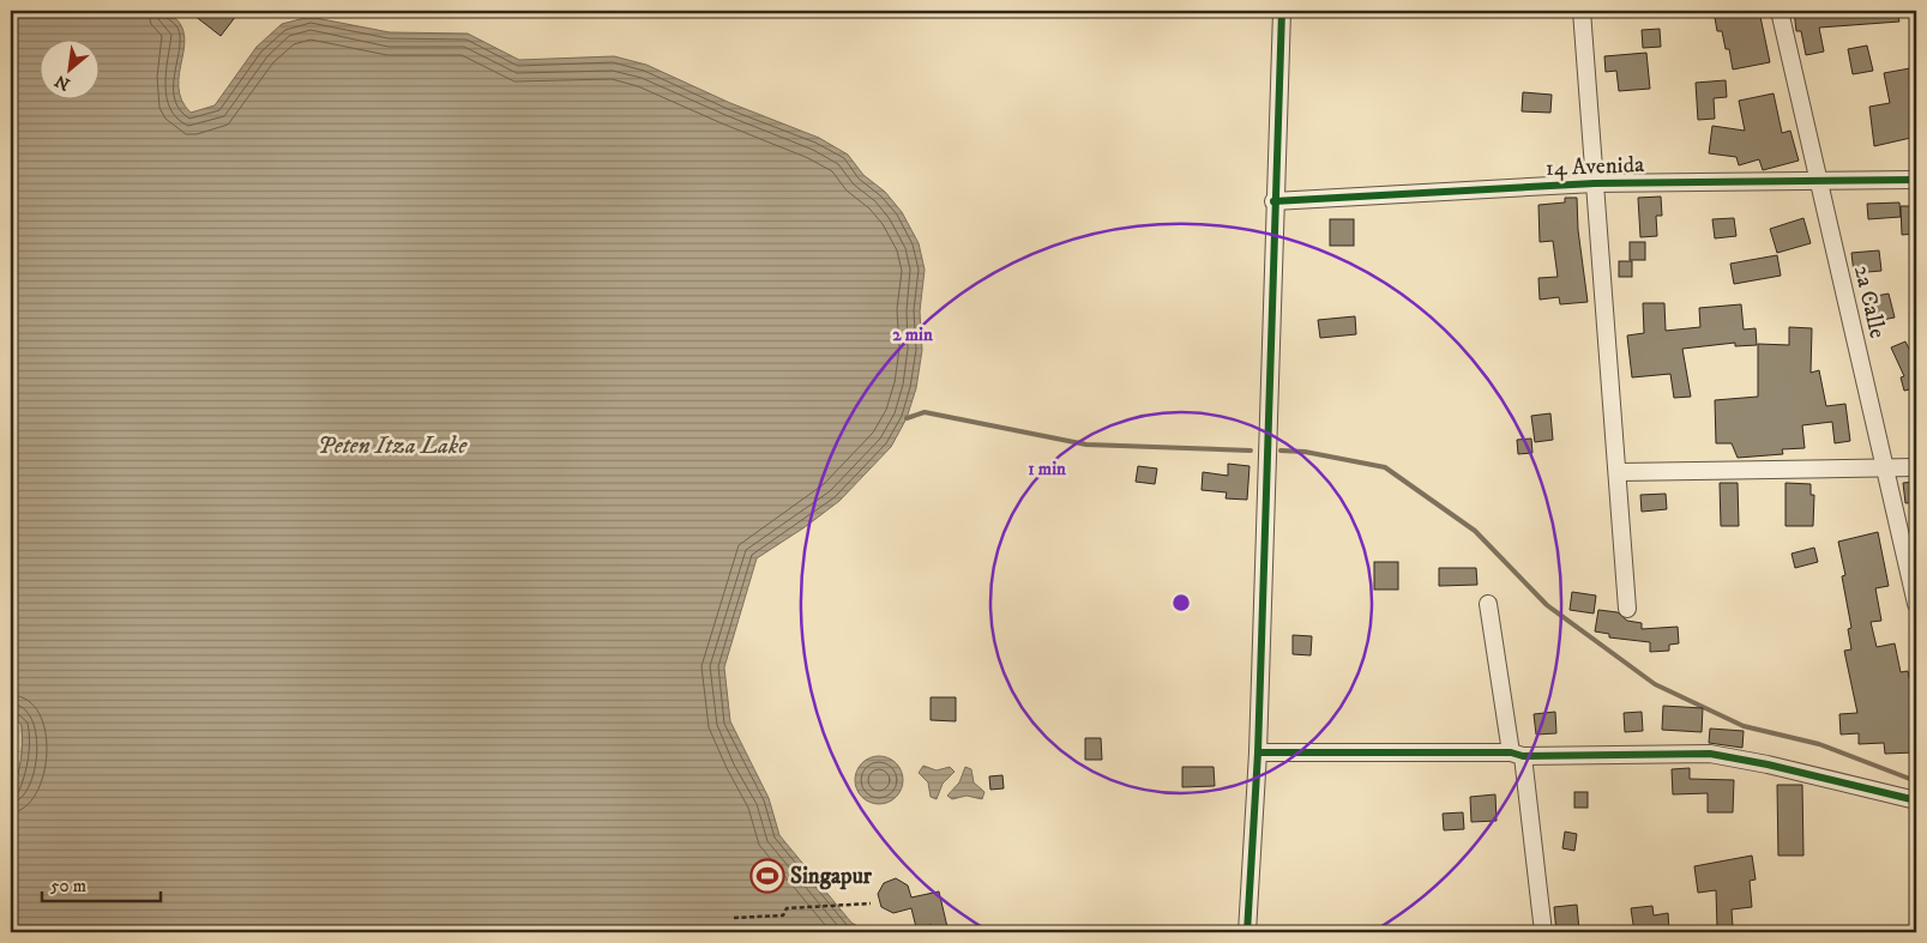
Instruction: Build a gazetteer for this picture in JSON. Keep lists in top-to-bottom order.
{
  "streets": {
    "street": ["14 Avenida", "2a Calle"]
  },
  "crossings": [
    ["14 Avenida", "2a Calle"]
  ],
  "water": ["Peten Itza Lake"],
  "places": {
    "sports": ["Singapur"]
  },
  "scale_bar": "50 m",
  "north": "bottom left",
  "rings": ["2 min", "1 min"]
}
